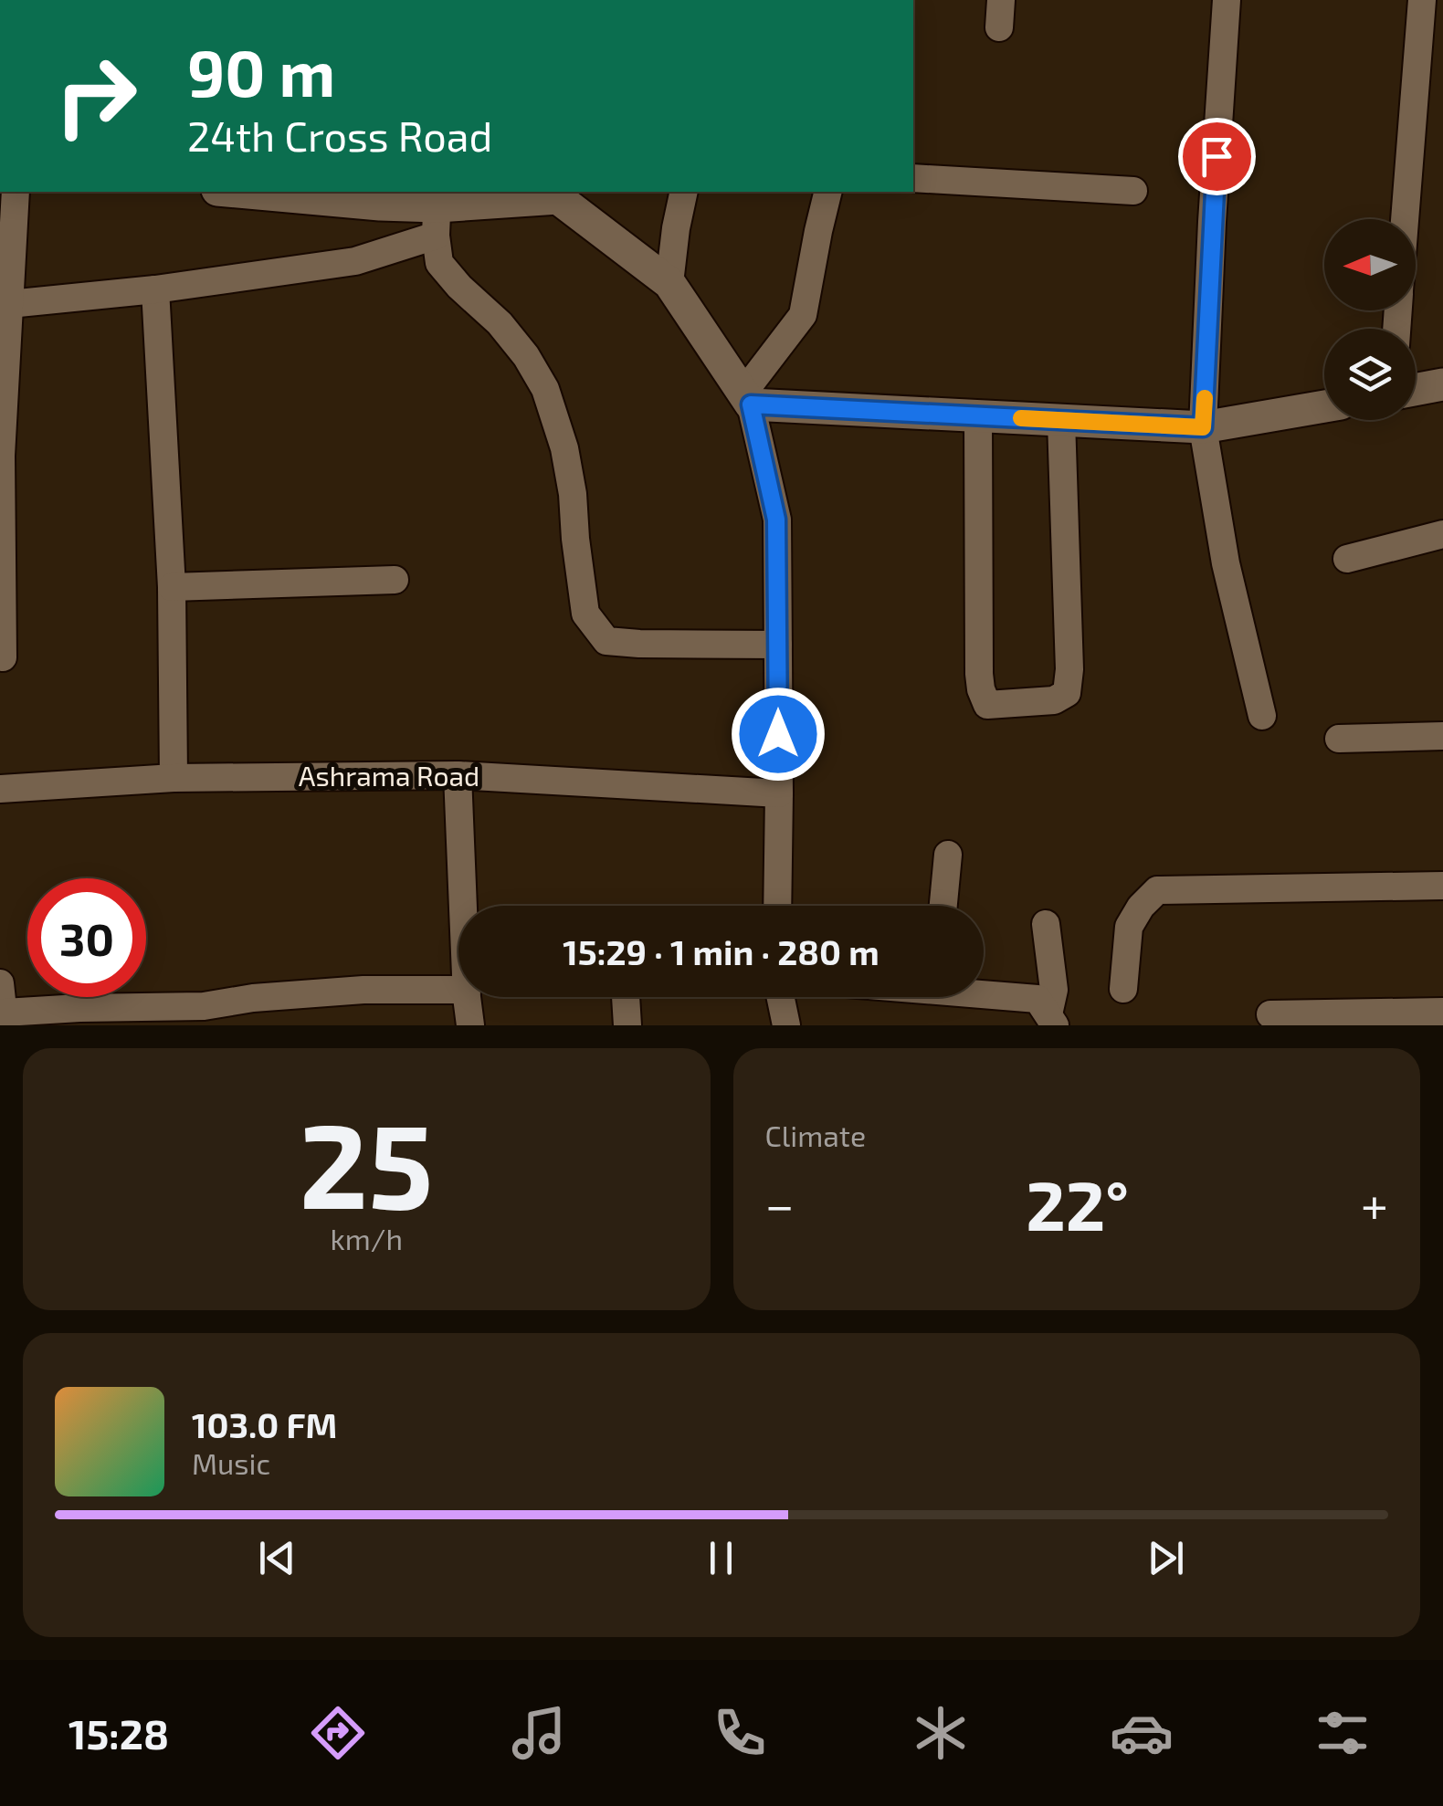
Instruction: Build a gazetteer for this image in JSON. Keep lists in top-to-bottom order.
{
  "streets": {
    "street": ["Ashrama Road"]
  },
  "north": "left",
  "page": {
    "turn": ["90 m", "24th Cross Road"],
    "limit": "30",
    "trip": "15:29 · 1 min · 280 m",
    "tile": [
      ["25", "km/h"],
      "Climate"
    ],
    "heat": ["−", "22°", "+"],
    "song": ["103.0 FM", "Music"],
    "tabs": "15:28"
  }
}
